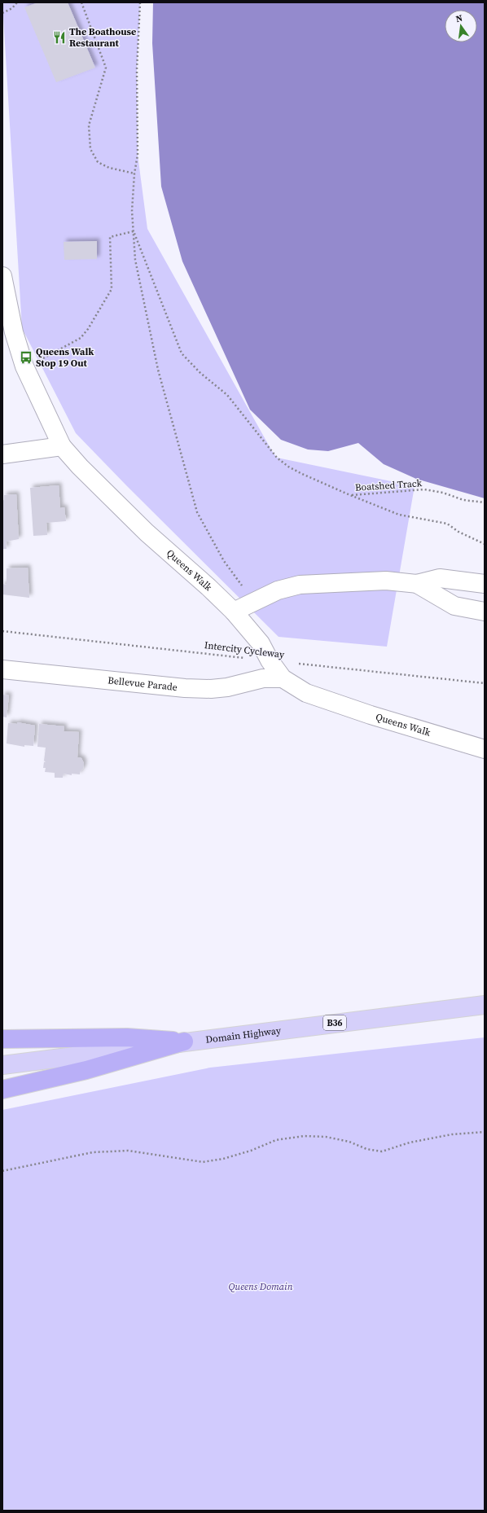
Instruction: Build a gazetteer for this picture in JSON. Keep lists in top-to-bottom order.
{
  "streets": {
    "main road": ["B36", "Domain Highway"],
    "street": ["Queens Walk", "Bellevue Parade"],
    "path": ["Boatshed Track", "Intercity Cycleway"]
  },
  "crossings": [
    ["Queens Walk", "Intercity Cycleway"],
    ["Queens Walk", "Bellevue Parade"]
  ],
  "parks": ["Queens Domain"],
  "places": {
    "restaurant": ["The Boathouse Restaurant"],
    "bus stop": ["Queens Walk Stop 19 Out"]
  },
  "north": "top"
}
